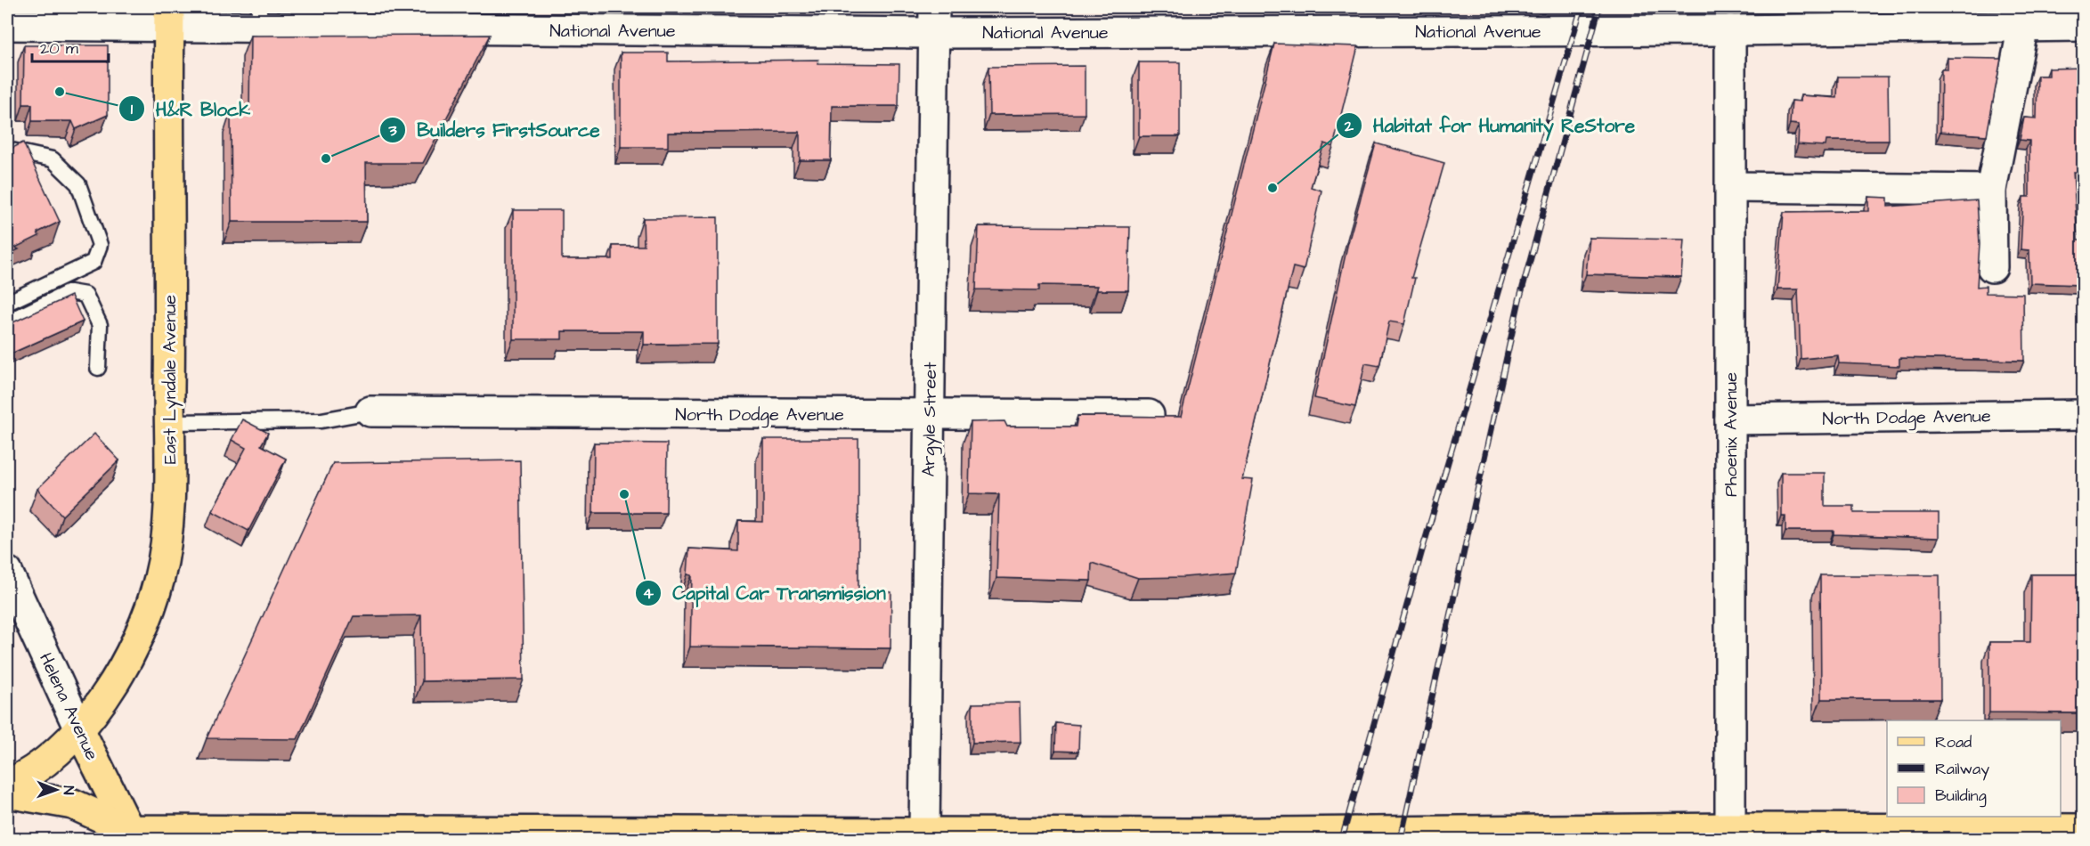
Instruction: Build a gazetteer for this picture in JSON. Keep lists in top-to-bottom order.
{
  "streets": {
    "main road": ["East Lyndale Avenue", "Helena Avenue"],
    "street": [
      "National Avenue",
      "North Dodge Avenue",
      "Argyle Street",
      "Phoenix Avenue"
    ]
  },
  "crossings": [
    ["National Avenue", "East Lyndale Avenue"],
    ["National Avenue", "Argyle Street"],
    ["National Avenue", "Phoenix Avenue"],
    ["East Lyndale Avenue", "Helena Avenue"],
    ["North Dodge Avenue", "Argyle Street"],
    ["North Dodge Avenue", "Phoenix Avenue"]
  ],
  "places": [
    "H&R Block",
    "Builders FirstSource",
    "Habitat for Humanity ReStore",
    "Capital Car Transmission"
  ],
  "legend": ["Road", "Railway", "Building"],
  "scale_bar": "20 m",
  "north": "right"
}
